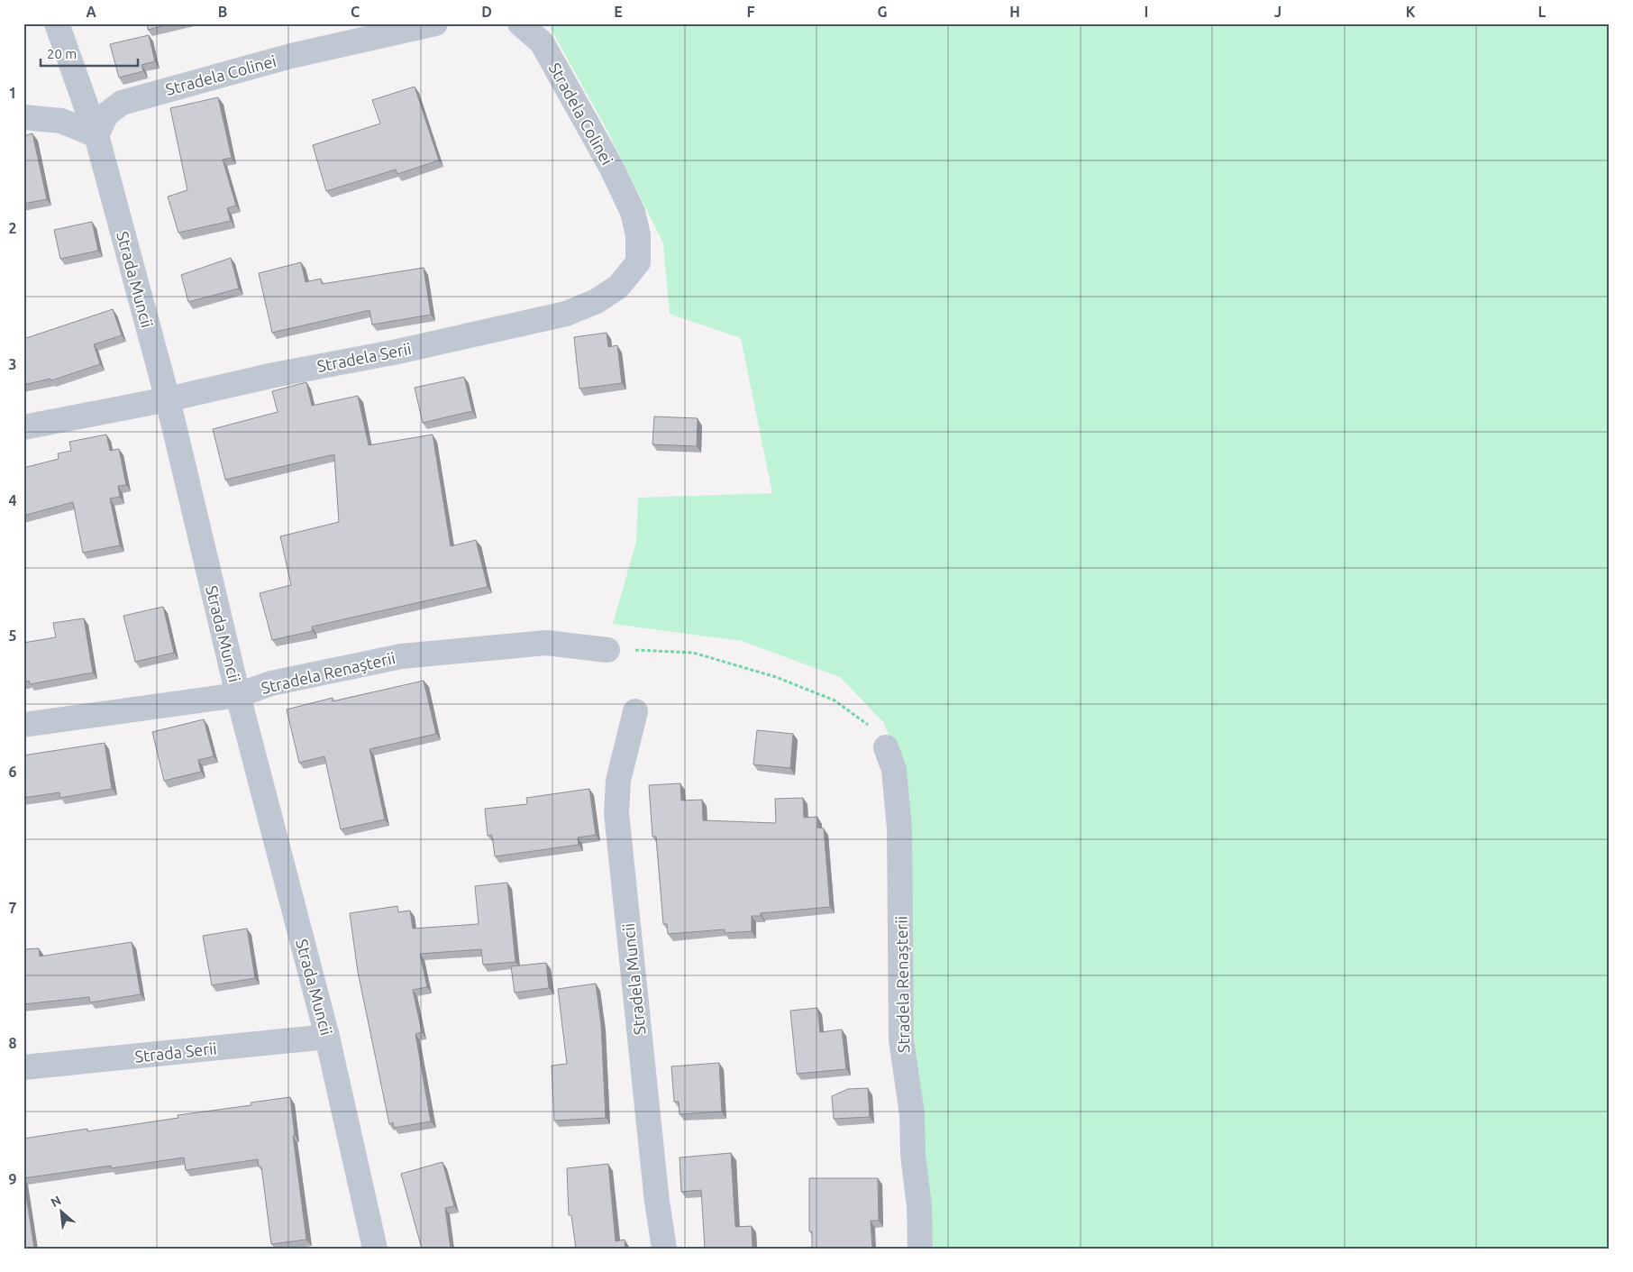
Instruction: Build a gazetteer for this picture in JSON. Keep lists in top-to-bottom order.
{
  "streets": {
    "street": [
      "Stradela Colinei",
      "Strada Muncii",
      "Stradela Serii",
      "Stradela Renașterii",
      "Stradela Muncii",
      "Strada Serii"
    ]
  },
  "crossings": [
    ["Stradela Colinei", "Strada Muncii"],
    ["Stradela Colinei", "Stradela Serii"],
    ["Strada Muncii", "Stradela Serii"],
    ["Strada Muncii", "Stradela Renașterii"],
    ["Strada Muncii", "Strada Serii"]
  ],
  "scale_bar": "20 m",
  "north": "top left",
  "grid": {
    "columns": [
      "A",
      "B",
      "C",
      "D",
      "E",
      "F",
      "G",
      "H",
      "I",
      "J",
      "K",
      "L"
    ],
    "rows": [
      "1",
      "2",
      "3",
      "4",
      "5",
      "6",
      "7",
      "8",
      "9"
    ]
  }
}
